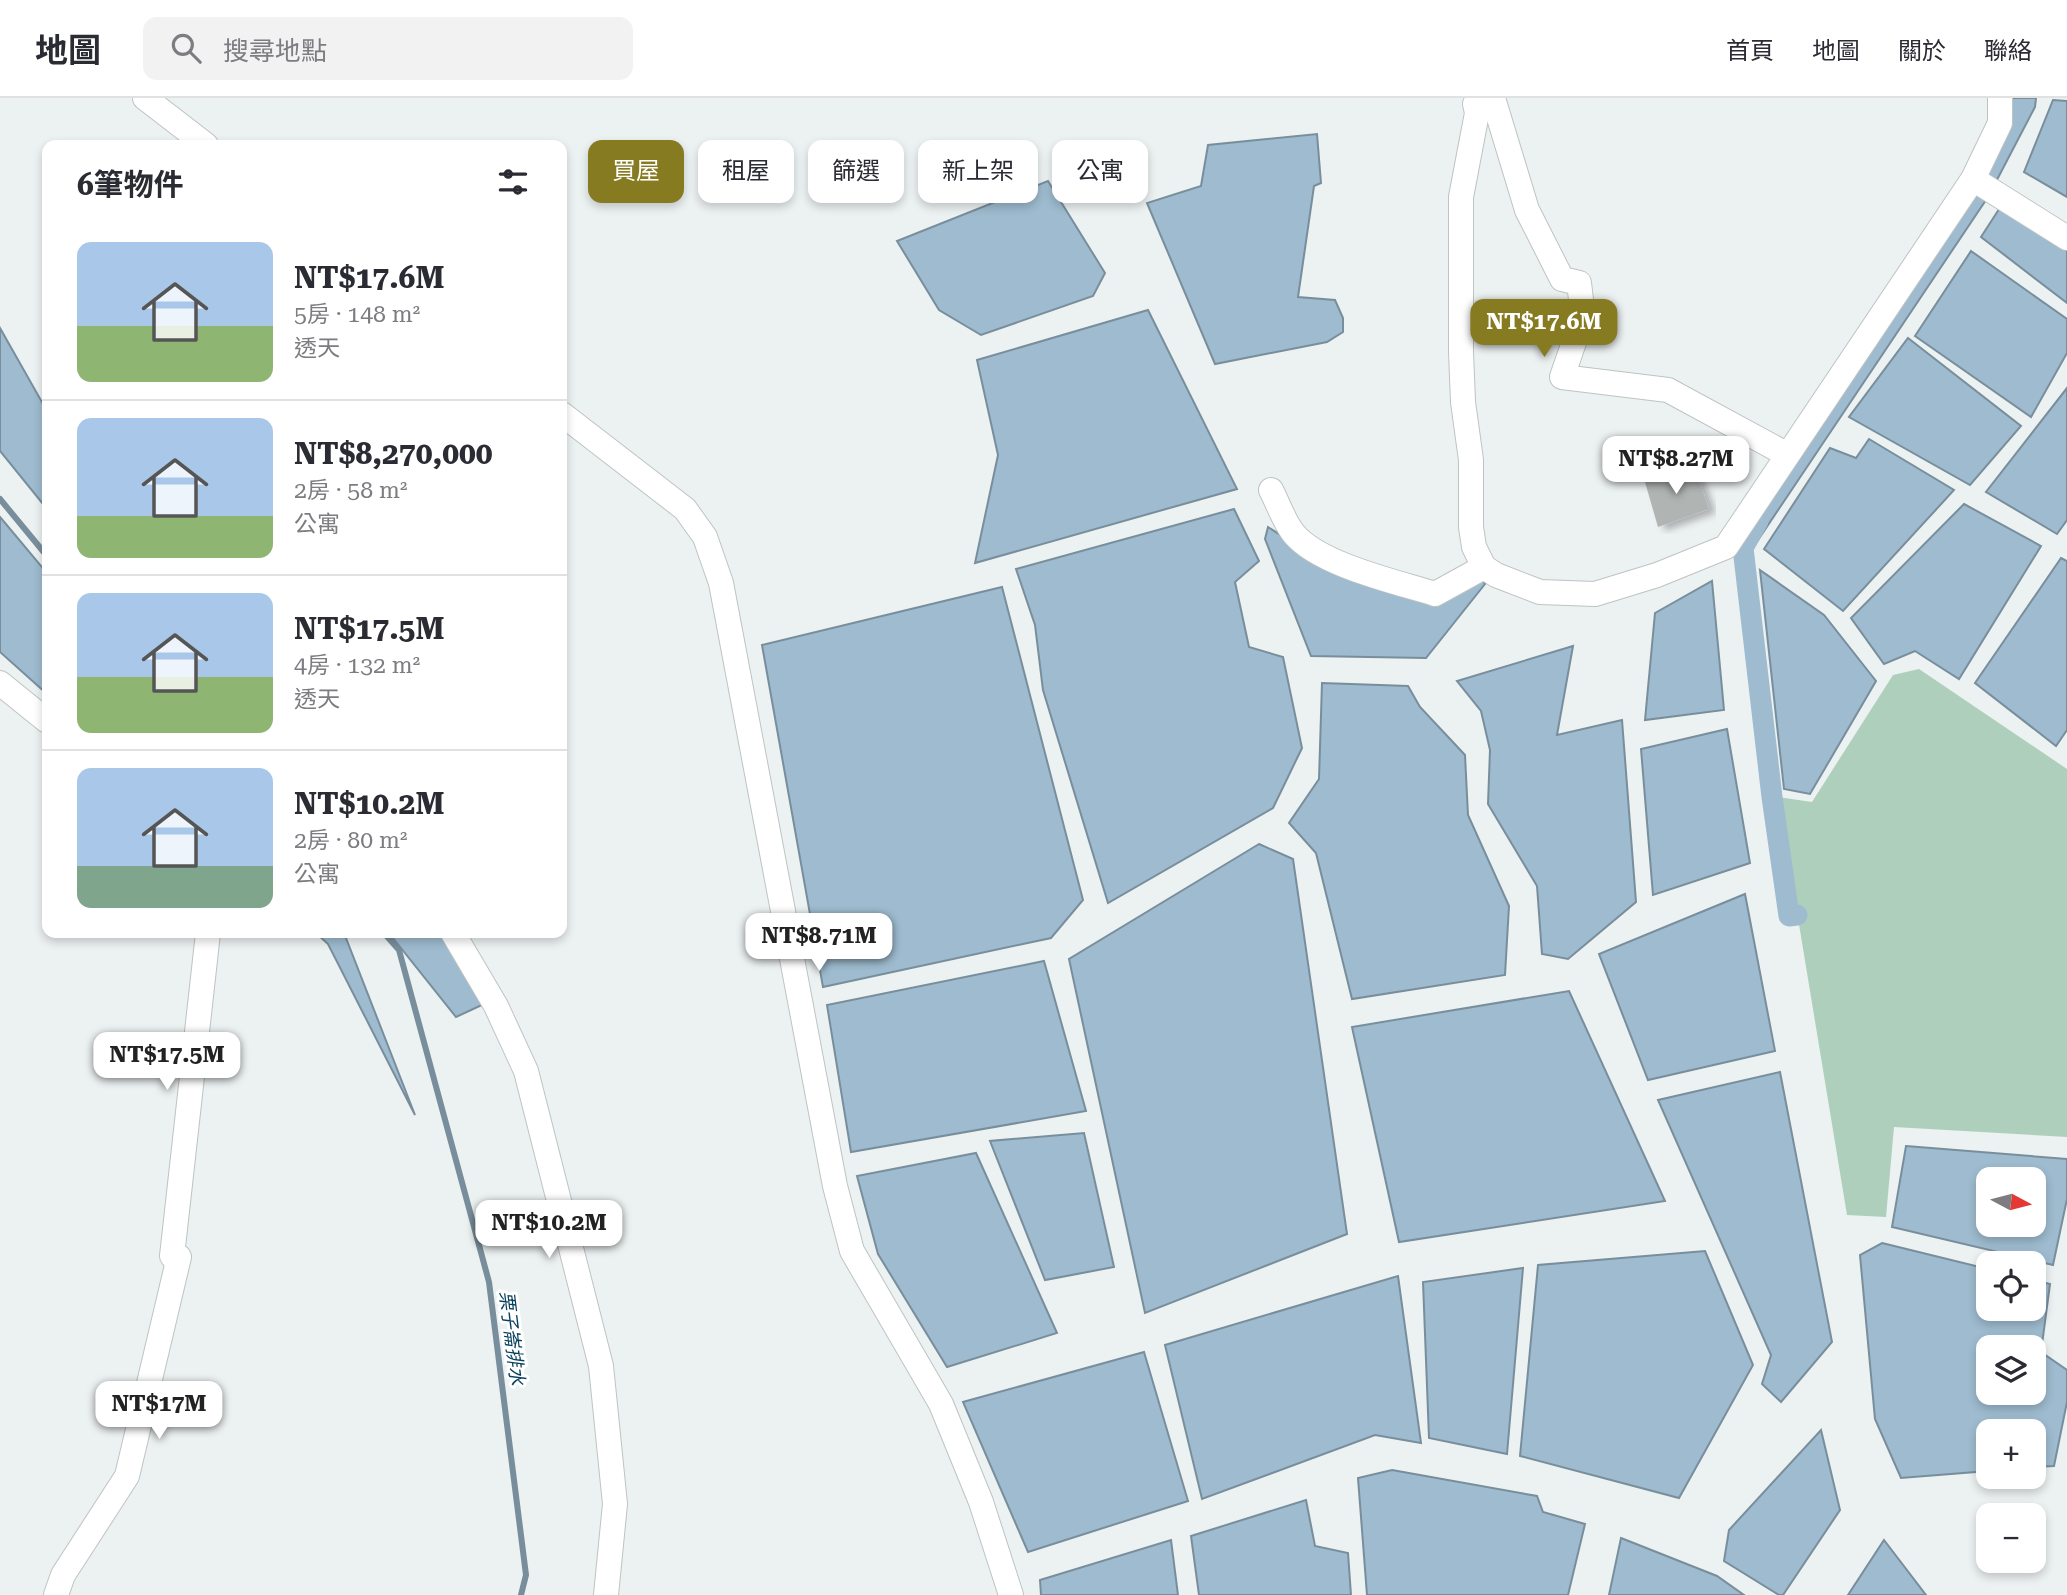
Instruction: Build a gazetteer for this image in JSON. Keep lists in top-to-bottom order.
{
  "water": ["栗子崙排水"],
  "north": "right",
  "page": {
    "header": "地圖",
    "search": "搜尋地點",
    "nav": [
      "首頁",
      "地圖",
      "關於",
      "聯絡"
    ],
    "chip": [
      "買屋",
      "租屋",
      "篩選",
      "新上架",
      "公寓"
    ],
    "heading": "6筆物件",
    "list": [
      {
        "name": "NT$17.6M",
        "note": "5房 · 148 m² · 透天"
      },
      {
        "name": "NT$8,270,000",
        "note": "2房 · 58 m² · 公寓"
      },
      {
        "name": "NT$17.5M",
        "note": "4房 · 132 m² · 透天"
      },
      {
        "name": "NT$10.2M",
        "note": "2房 · 80 m² · 公寓"
      }
    ],
    "price": [
      "NT$17.6M",
      "NT$8.27M",
      "NT$8.71M",
      "NT$17.5M",
      "NT$10.2M",
      "NT$17M"
    ],
    "map_buttons": ["+", "−"]
  }
}
